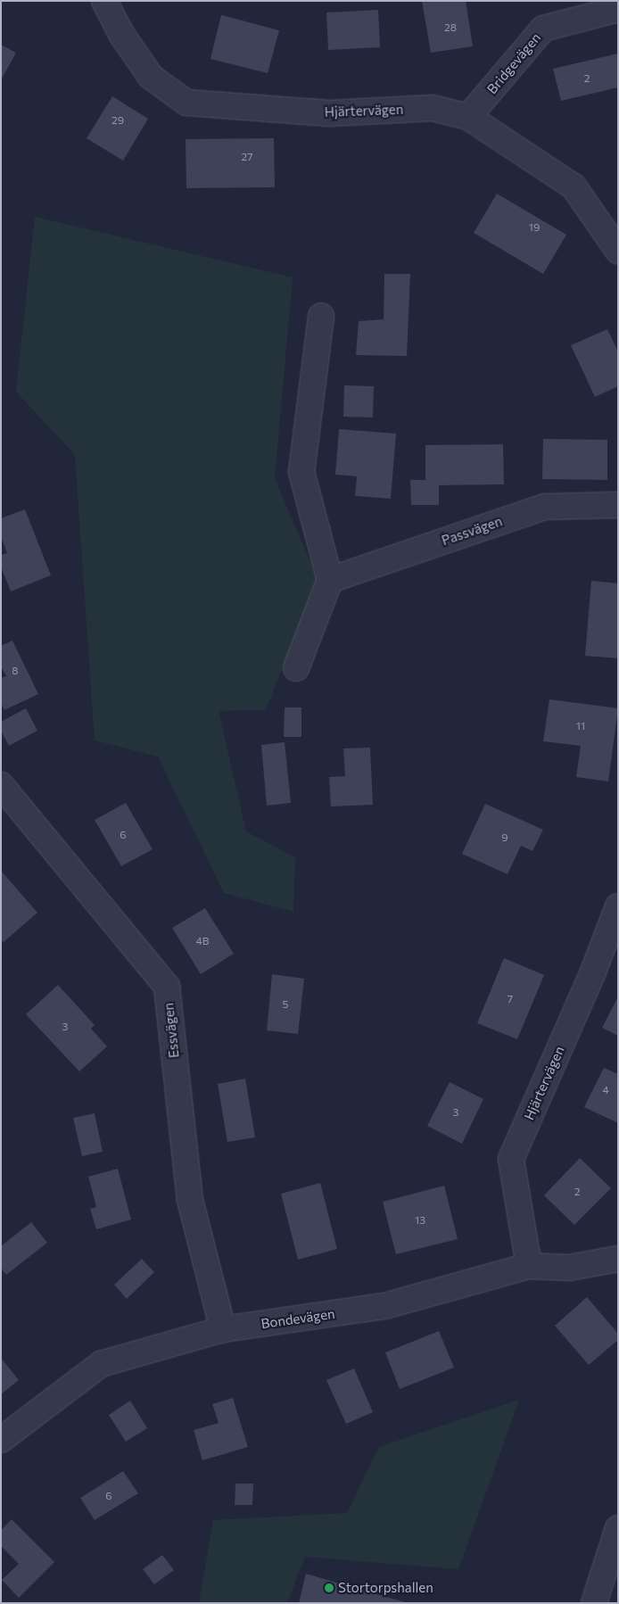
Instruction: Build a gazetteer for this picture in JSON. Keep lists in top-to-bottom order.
{
  "streets": {
    "street": [
      "Bridgevägen",
      "Hjärtervägen",
      "Passvägen",
      "Essvägen",
      "Bondevägen"
    ]
  },
  "crossings": [
    ["Bridgevägen", "Hjärtervägen"],
    ["Hjärtervägen", "Bondevägen"],
    ["Essvägen", "Bondevägen"]
  ],
  "places": ["Stortorpshallen"],
  "house_numbers": [
    "28",
    "2",
    "29",
    "27",
    "19",
    "8",
    "11",
    "6",
    "9",
    "4B",
    "7",
    "5",
    "3",
    "4",
    "3",
    "2",
    "13",
    "6"
  ]
}
